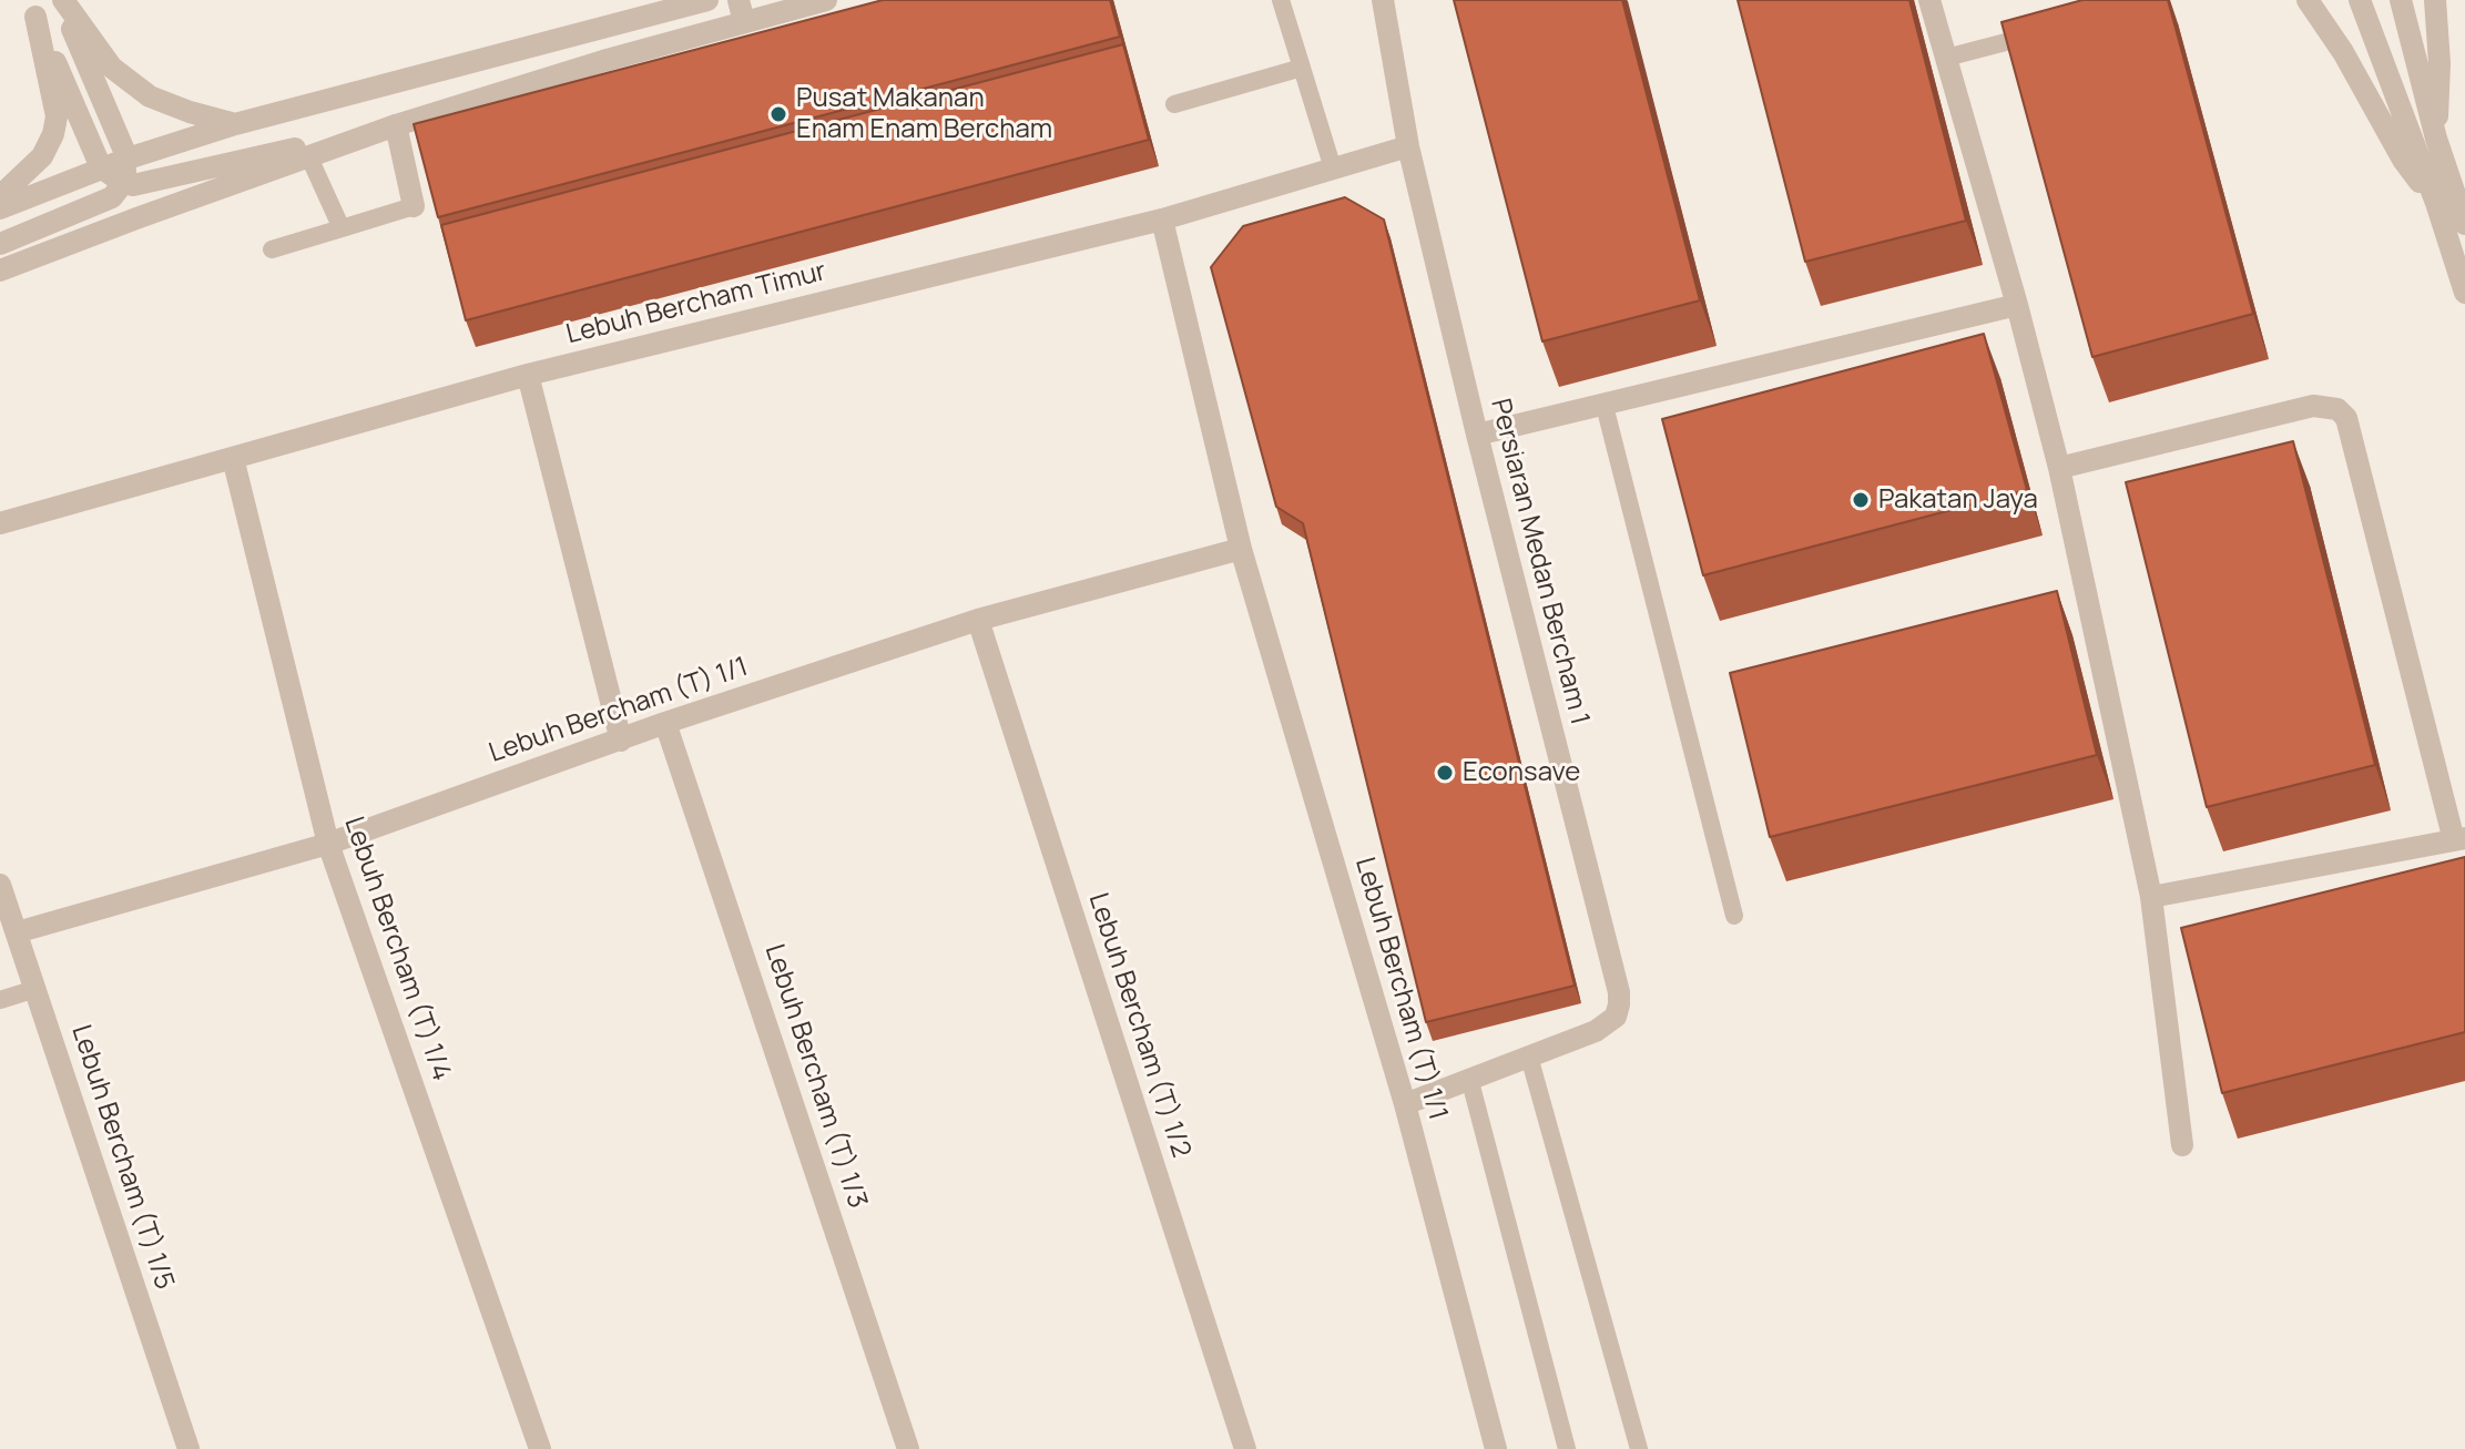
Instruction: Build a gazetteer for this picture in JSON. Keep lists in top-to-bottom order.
{
  "streets": {
    "street": [
      "Lebuh Bercham Timur",
      "Persiaran Medan Bercham 1",
      "Lebuh Bercham (T) 1/1",
      "Lebuh Bercham (T) 1/4",
      "Lebuh Bercham (T) 1/2",
      "Lebuh Bercham (T) 1/3",
      "Lebuh Bercham (T) 1/5"
    ]
  },
  "crossings": [
    ["Lebuh Bercham Timur", "Persiaran Medan Bercham 1"],
    ["Lebuh Bercham Timur", "Lebuh Bercham (T) 1/1"],
    ["Lebuh Bercham Timur", "Lebuh Bercham (T) 1/4"],
    ["Persiaran Medan Bercham 1", "Lebuh Bercham (T) 1/1"],
    ["Lebuh Bercham (T) 1/1", "Lebuh Bercham (T) 1/4"],
    ["Lebuh Bercham (T) 1/1", "Lebuh Bercham (T) 1/2"],
    ["Lebuh Bercham (T) 1/1", "Lebuh Bercham (T) 1/3"],
    ["Lebuh Bercham (T) 1/1", "Lebuh Bercham (T) 1/5"]
  ],
  "places": ["Pusat Makanan Enam Enam Bercham", "Pakatan Jaya", "Econsave"]
}
